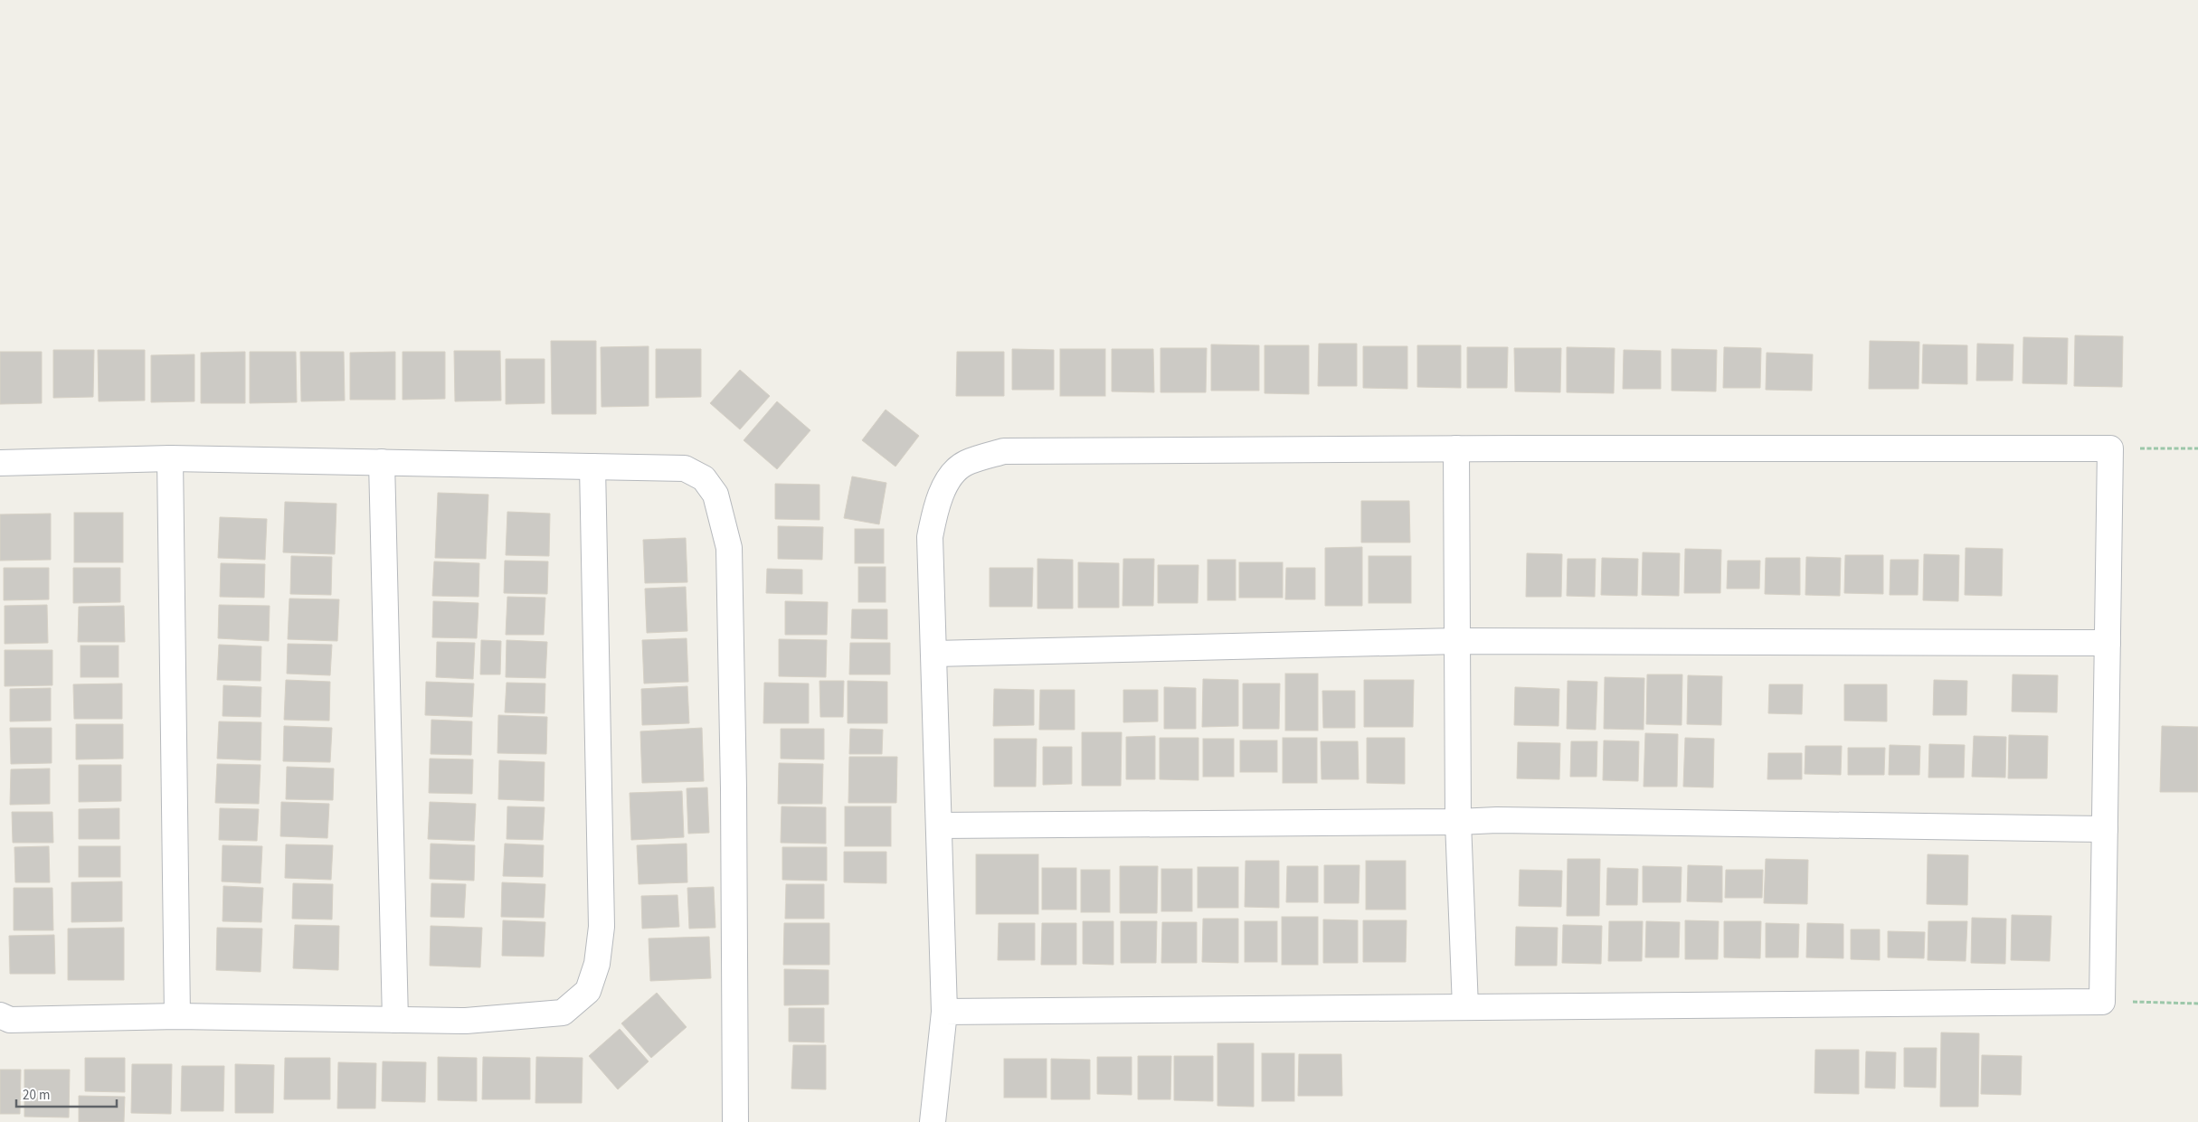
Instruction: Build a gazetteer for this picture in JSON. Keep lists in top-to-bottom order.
{
  "scale_bar": "20 m"
}
